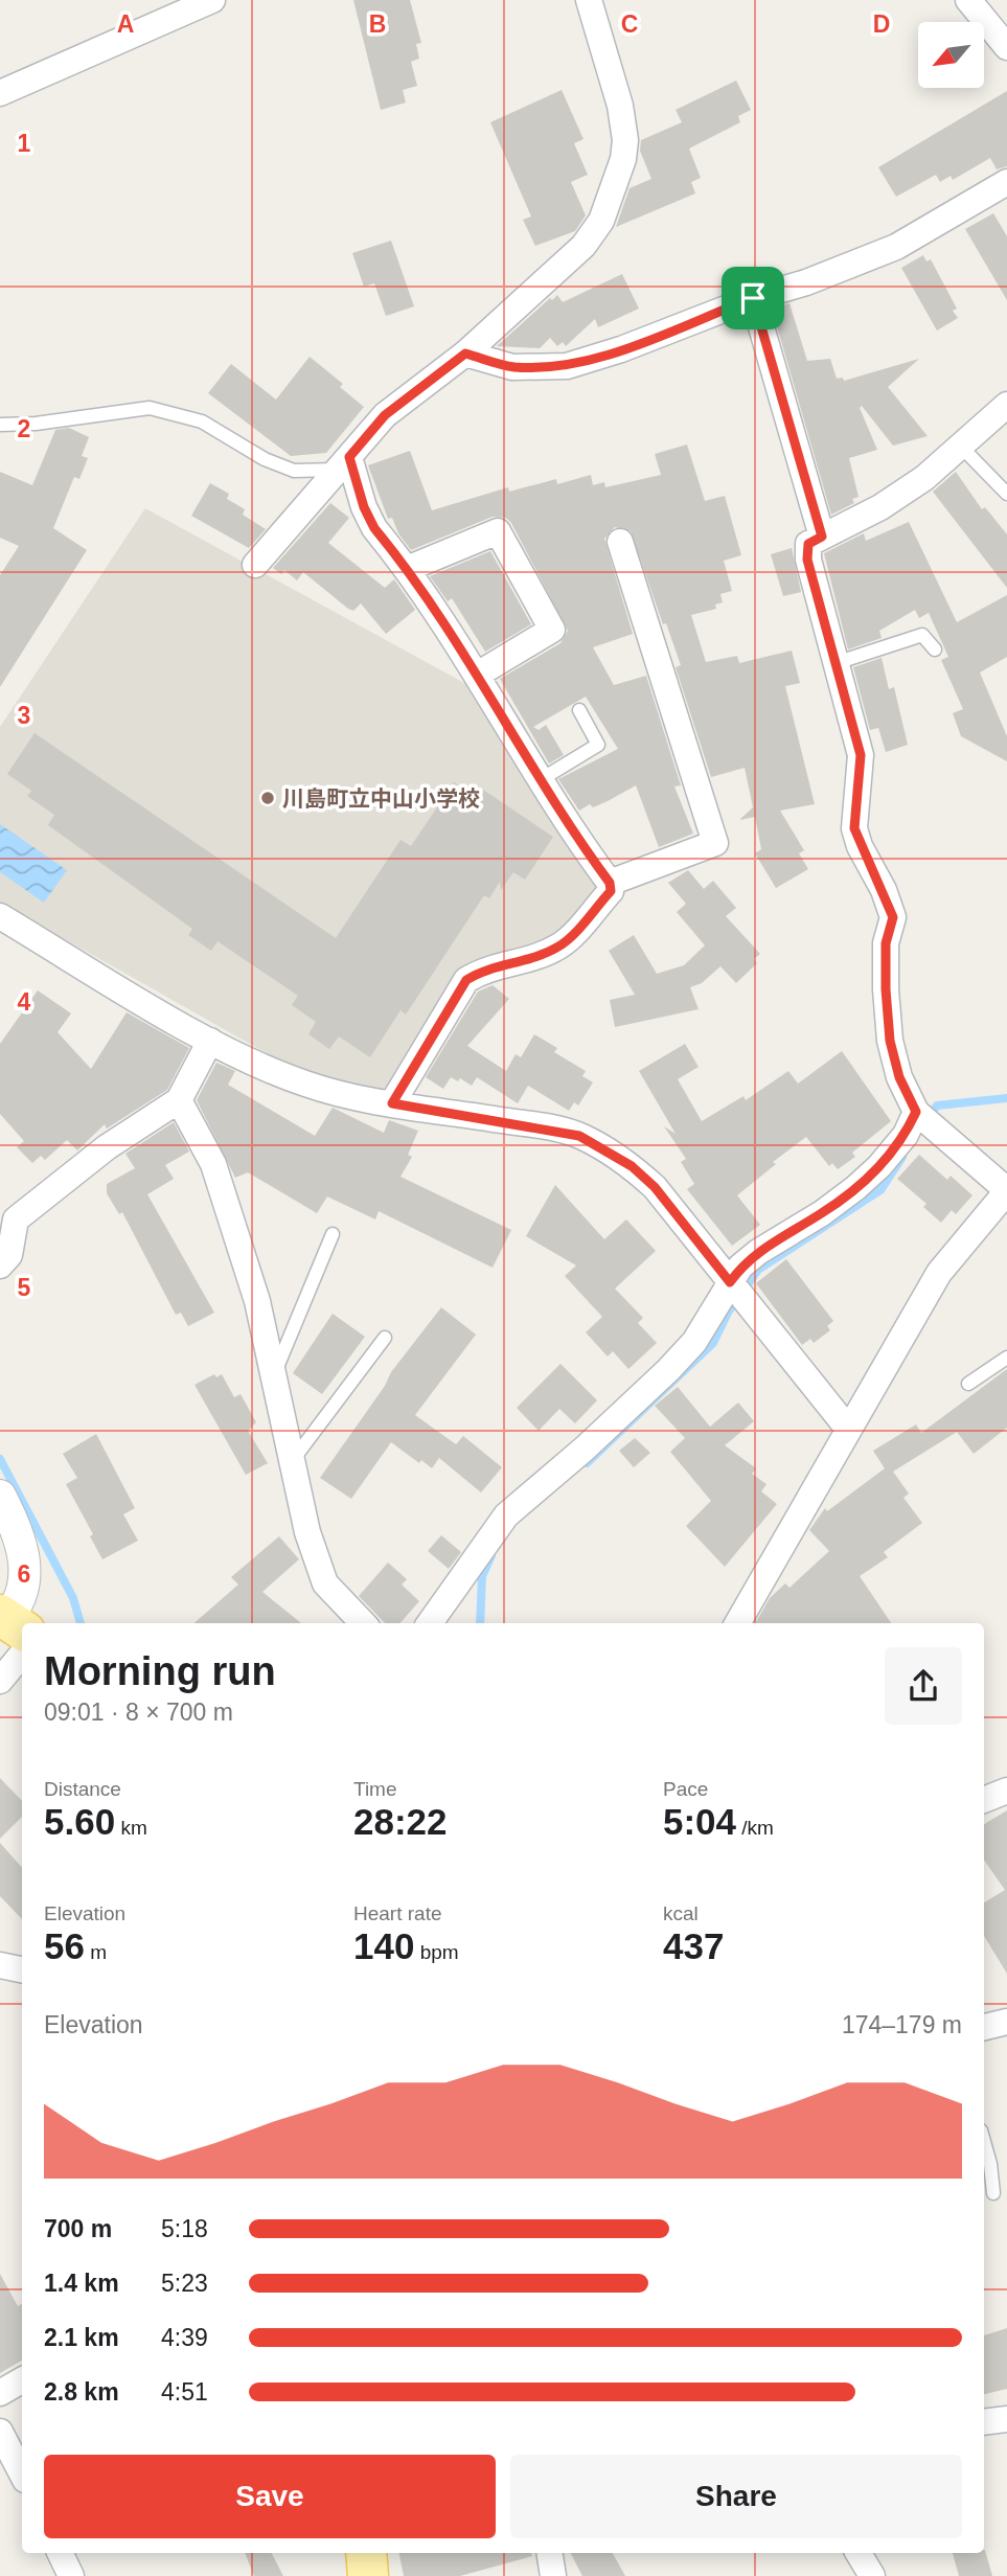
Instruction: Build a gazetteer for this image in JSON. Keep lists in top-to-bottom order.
{
  "places": ["川島町立中山小学校"],
  "north": "bottom left",
  "page": {
    "heading": ["Morning run", "09:01 · 8 × 700 m"],
    "stats": [
      ["Distance", "5.60 km"],
      ["Time", "28:22"],
      ["Pace", "5:04 /km"],
      ["Elevation", "56 m"],
      ["Heart rate", "140 bpm"],
      ["kcal", "437"]
    ],
    "chart": ["Elevation", "174–179 m"],
    "list": [
      {
        "name": "700 m",
        "note": "5:18"
      },
      {
        "name": "1.4 km",
        "note": "5:23"
      },
      {
        "name": "2.1 km",
        "note": "4:39"
      },
      {
        "name": "2.8 km",
        "note": "4:51"
      }
    ],
    "buttons": ["Save", "Share"]
  },
  "grid": {
    "columns": [
      "A",
      "B",
      "C",
      "D"
    ],
    "rows": [
      "1",
      "2",
      "3",
      "4",
      "5",
      "6"
    ]
  }
}
